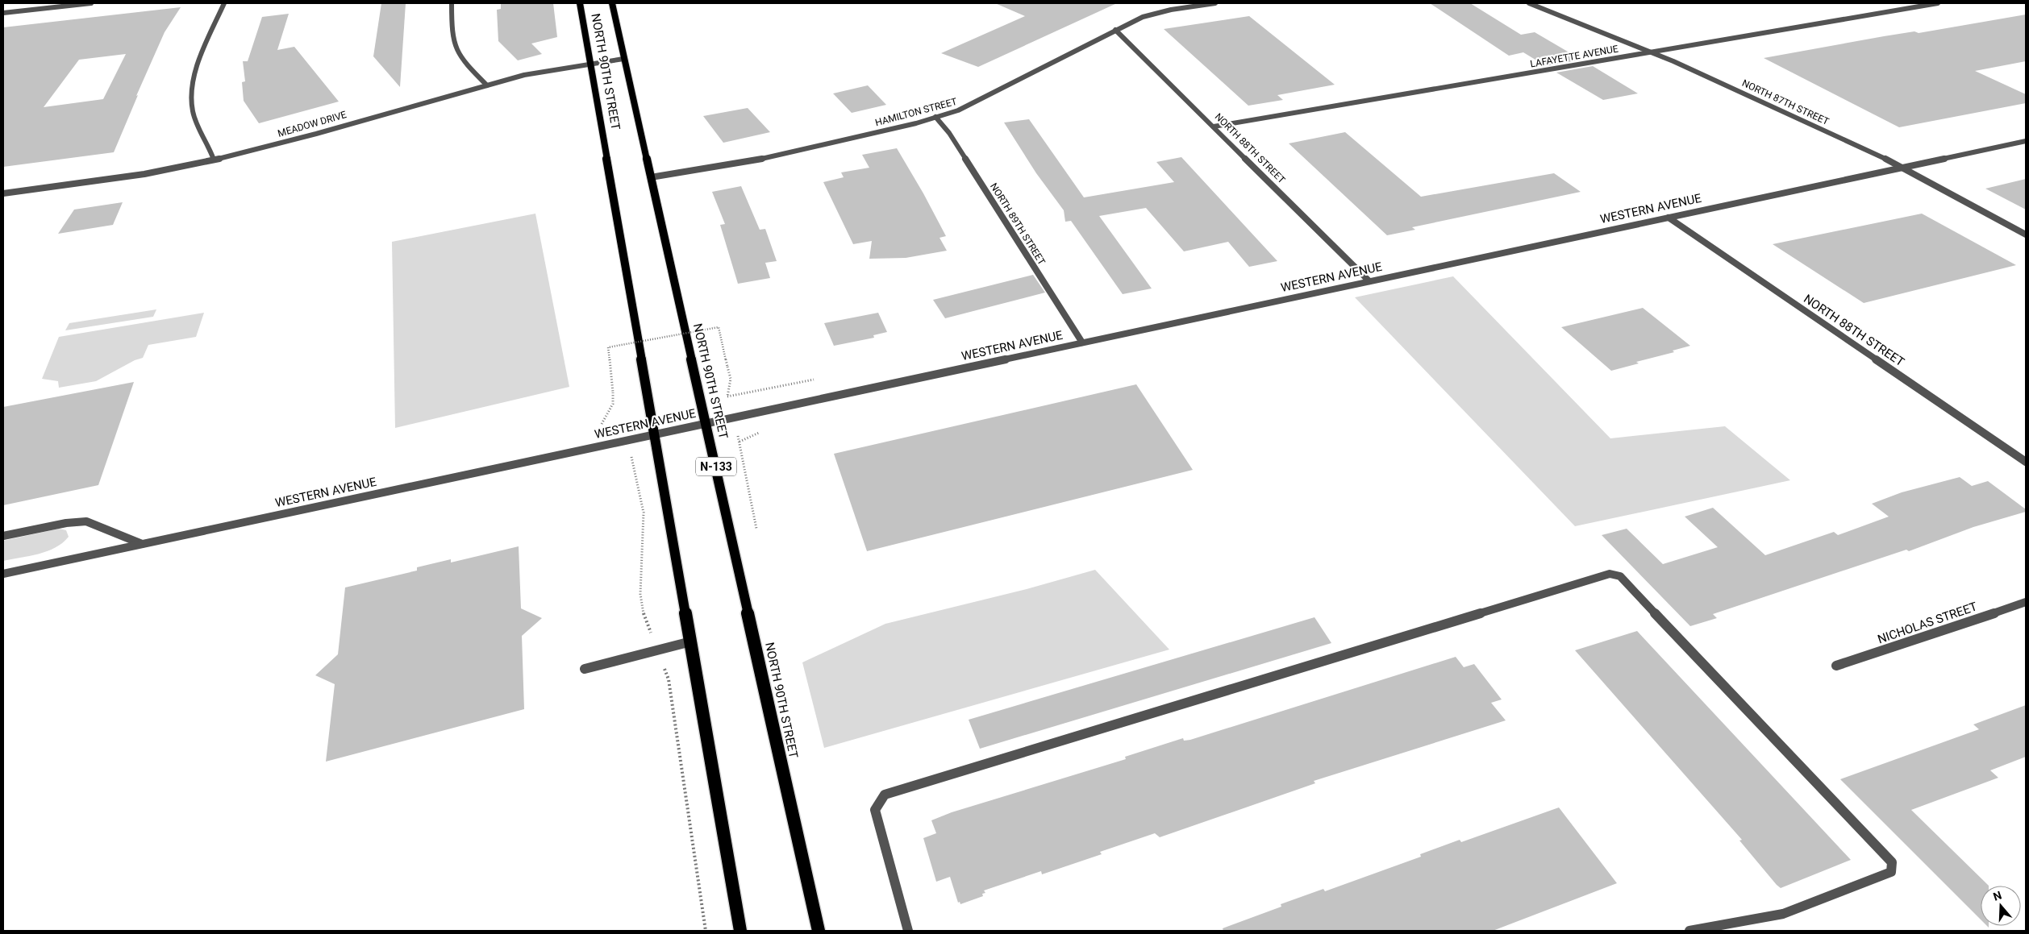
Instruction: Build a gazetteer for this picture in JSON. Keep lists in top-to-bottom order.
{
  "streets": {
    "main road": ["NORTH 90TH STREET", "N-133"],
    "street": [
      "LAFAYETTE AVENUE",
      "NORTH 87TH STREET",
      "HAMILTON STREET",
      "MEADOW DRIVE",
      "NORTH 88TH STREET",
      "WESTERN AVENUE",
      "NORTH 89TH STREET",
      "NICHOLAS STREET"
    ]
  },
  "crossings": [
    ["LAFAYETTE AVENUE", "NORTH 87TH STREET"],
    ["LAFAYETTE AVENUE", "NORTH 88TH STREET"],
    ["NORTH 90TH STREET", "HAMILTON STREET"],
    ["NORTH 90TH STREET", "MEADOW DRIVE"],
    ["NORTH 90TH STREET", "WESTERN AVENUE"],
    ["NORTH 87TH STREET", "WESTERN AVENUE"],
    ["HAMILTON STREET", "NORTH 88TH STREET"],
    ["HAMILTON STREET", "NORTH 89TH STREET"],
    ["NORTH 88TH STREET", "WESTERN AVENUE"],
    ["WESTERN AVENUE", "NORTH 89TH STREET"]
  ],
  "north": "top"
}
